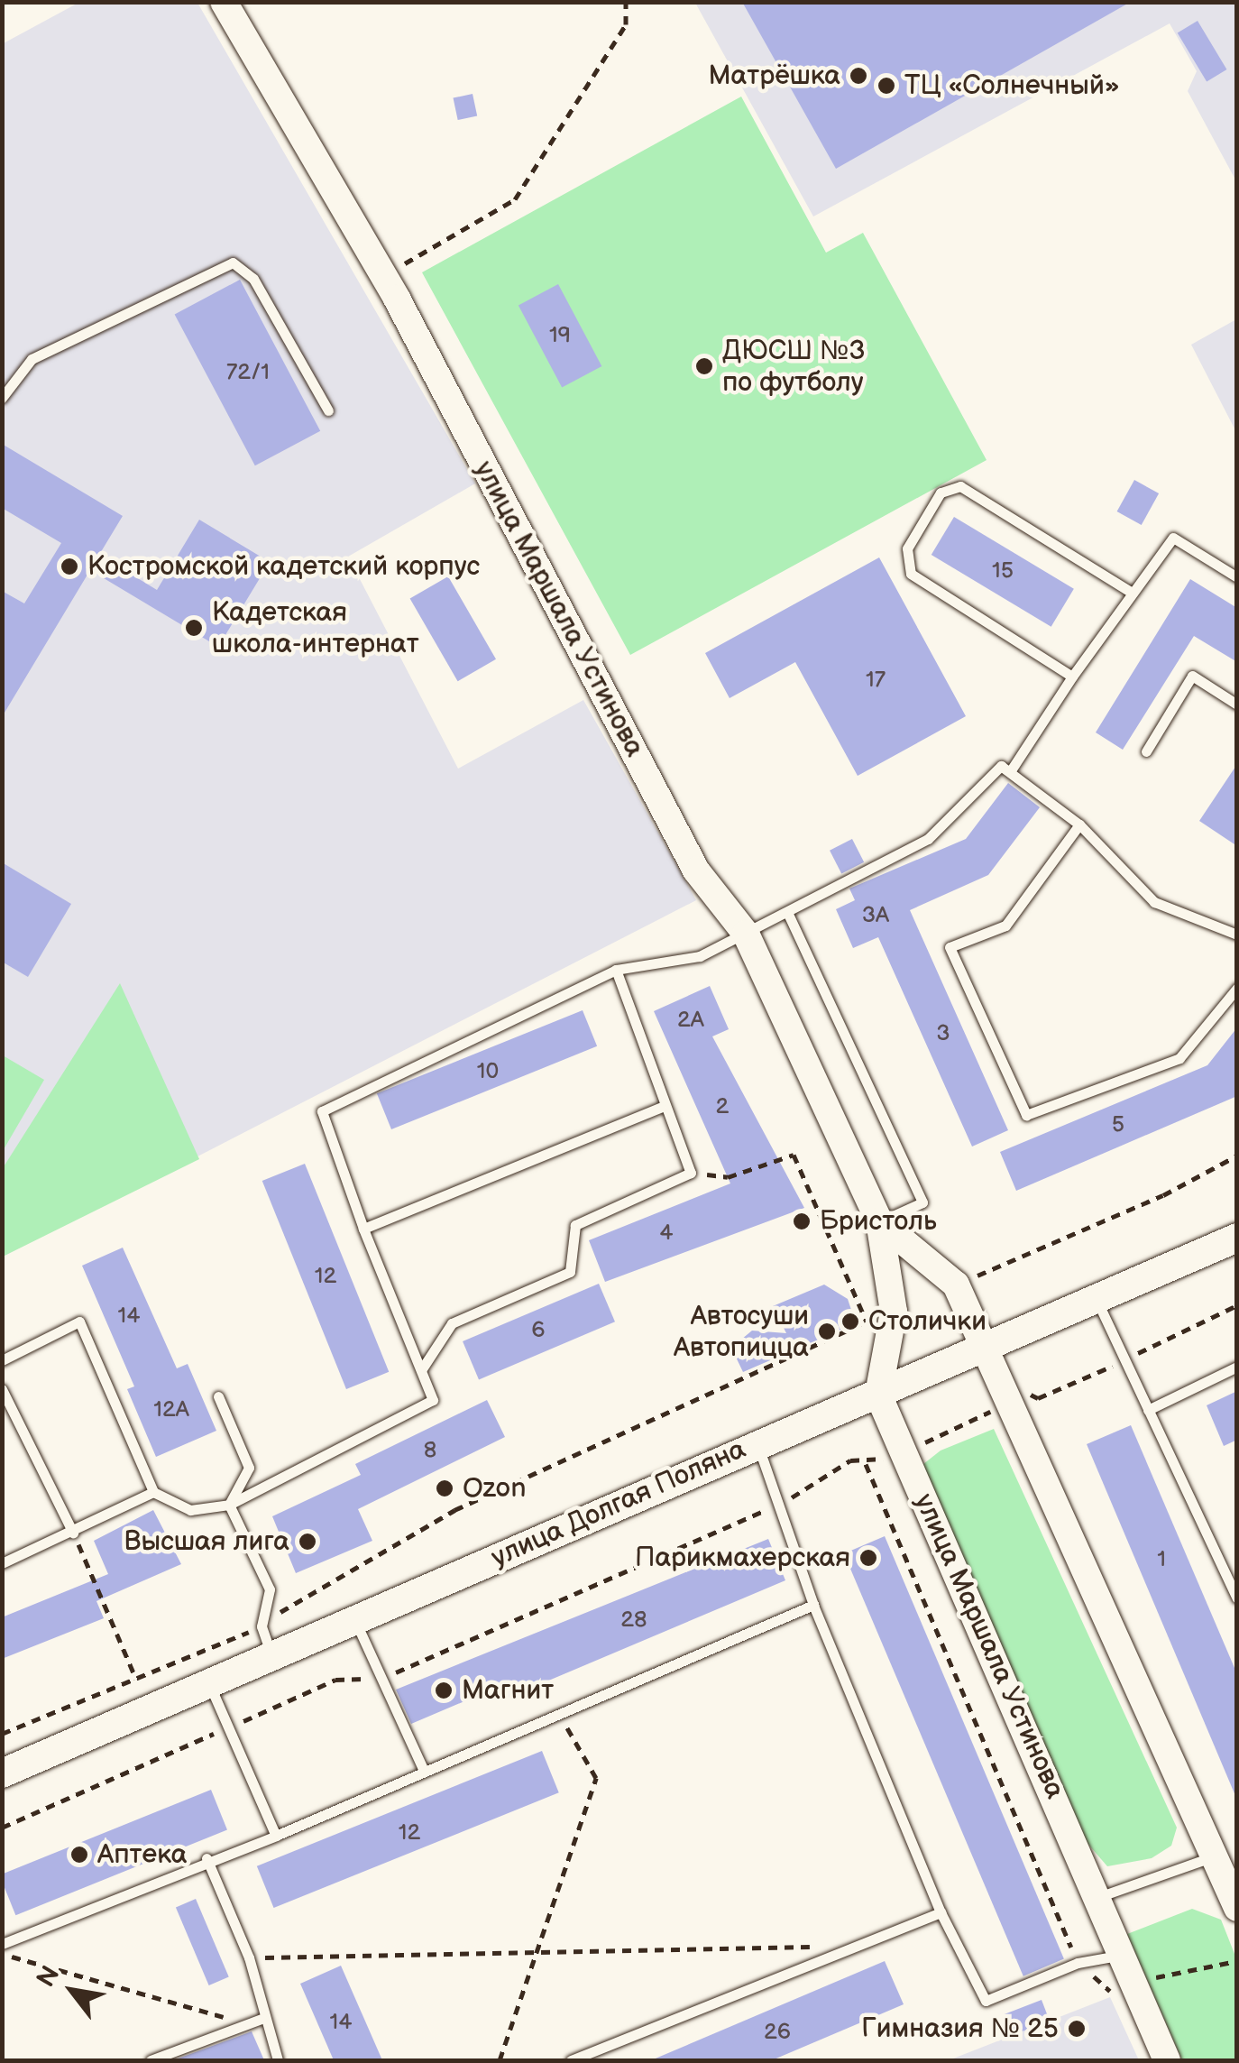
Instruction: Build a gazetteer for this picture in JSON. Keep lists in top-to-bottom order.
{
  "streets": {
    "main road": ["улица Долгая Поляна"],
    "street": ["улица Маршала Устинова"]
  },
  "crossings": [
    ["улица Маршала Устинова", "улица Долгая Поляна"]
  ],
  "places": [
    "Матрёшка",
    "ТЦ «Солнечный»",
    "ДЮСШ №3 по футболу",
    "Костромской кадетский корпус",
    "Кадетская школа-интернат",
    "Бристоль",
    "Столички",
    "Автосуши Автопицца",
    "Ozon",
    "Высшая лига",
    "Парикмахерская",
    "Магнит",
    "Аптека",
    "Гимназия № 25"
  ],
  "house_numbers": [
    "19",
    "72/1",
    "15",
    "17",
    "3А",
    "2А",
    "3",
    "10",
    "2",
    "5",
    "4",
    "12",
    "14",
    "6",
    "12А",
    "8",
    "1",
    "28",
    "12",
    "14",
    "26"
  ],
  "north": "top left"
}
